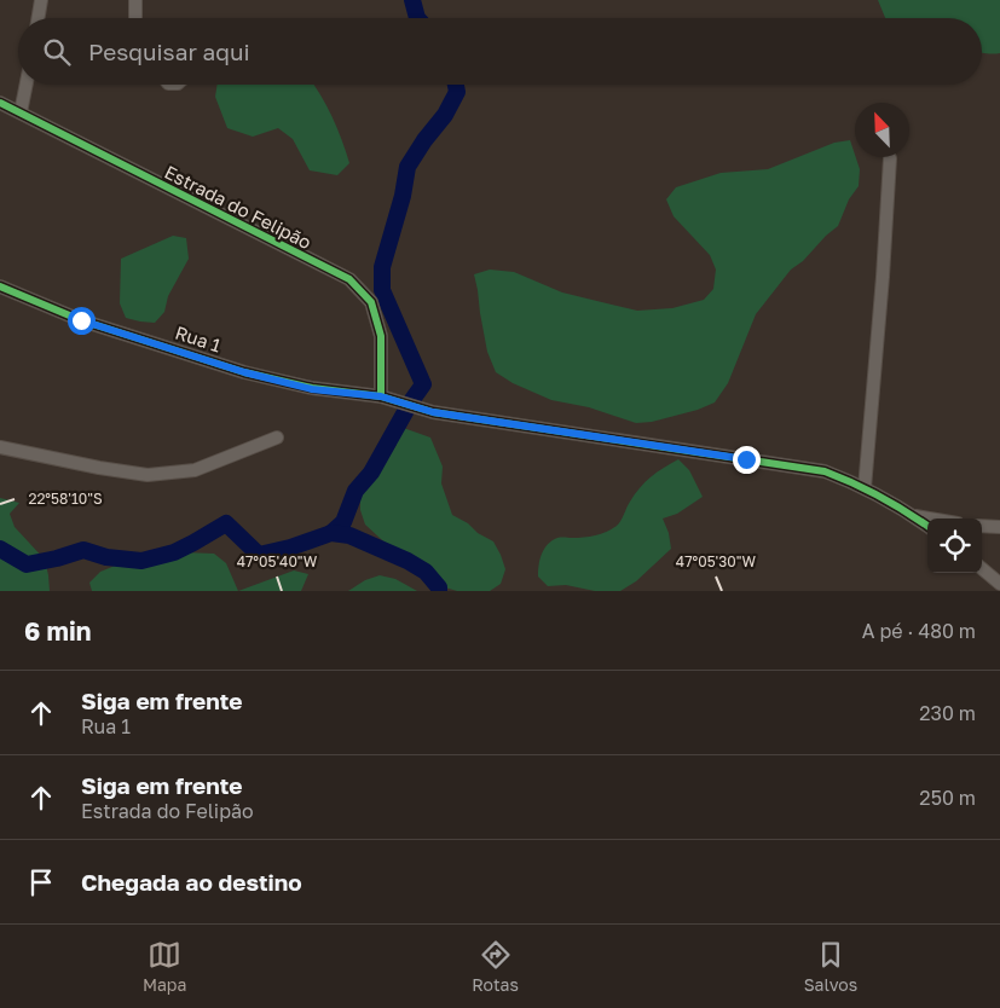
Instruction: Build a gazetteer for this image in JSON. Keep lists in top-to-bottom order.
{
  "streets": {
    "street": ["Estrada do Felipão", "Rua 1"]
  },
  "crossings": [
    ["Estrada do Felipão", "Rua 1"]
  ],
  "north": "top left",
  "page": {
    "search": "Pesquisar aqui",
    "heading": ["6 min", "A pé · 480 m"],
    "list": [
      ["Siga em frente", "Rua 1", "230 m"],
      ["Siga em frente", "Estrada do Felipão", "250 m"],
      "Chegada ao destino"
    ],
    "nav": ["Mapa", "Rotas", "Salvos"]
  },
  "coordinates": ["22°58'10\"S", "47°05'40\"W", "47°05'30\"W"]
}
